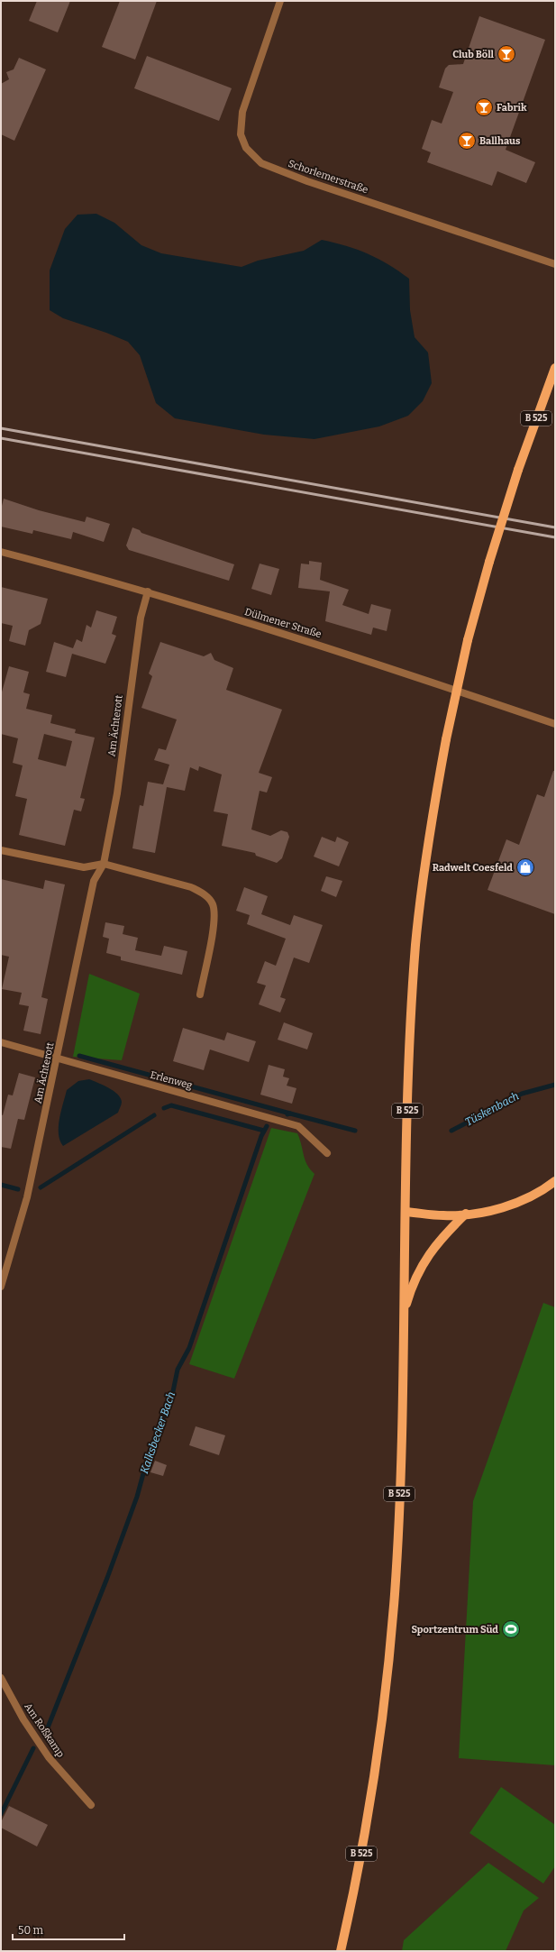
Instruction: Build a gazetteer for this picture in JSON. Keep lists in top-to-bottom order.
{
  "streets": {
    "main road": ["B 525"],
    "street": [
      "Schorlemerstraße",
      "Dülmener Straße",
      "Am Ächterott",
      "Erlenweg",
      "Am Roßkamp"
    ]
  },
  "crossings": [
    ["Dülmener Straße", "Am Ächterott"],
    ["Am Ächterott", "Erlenweg"]
  ],
  "water": ["Tüskenbach", "Kalksbecker Bach"],
  "places": {
    "bar": ["Club Böll", "Fabrik", "Ballhaus"],
    "shop": ["Radwelt Coesfeld"],
    "sports": ["Sportzentrum Süd"]
  },
  "scale_bar": "50 m"
}
